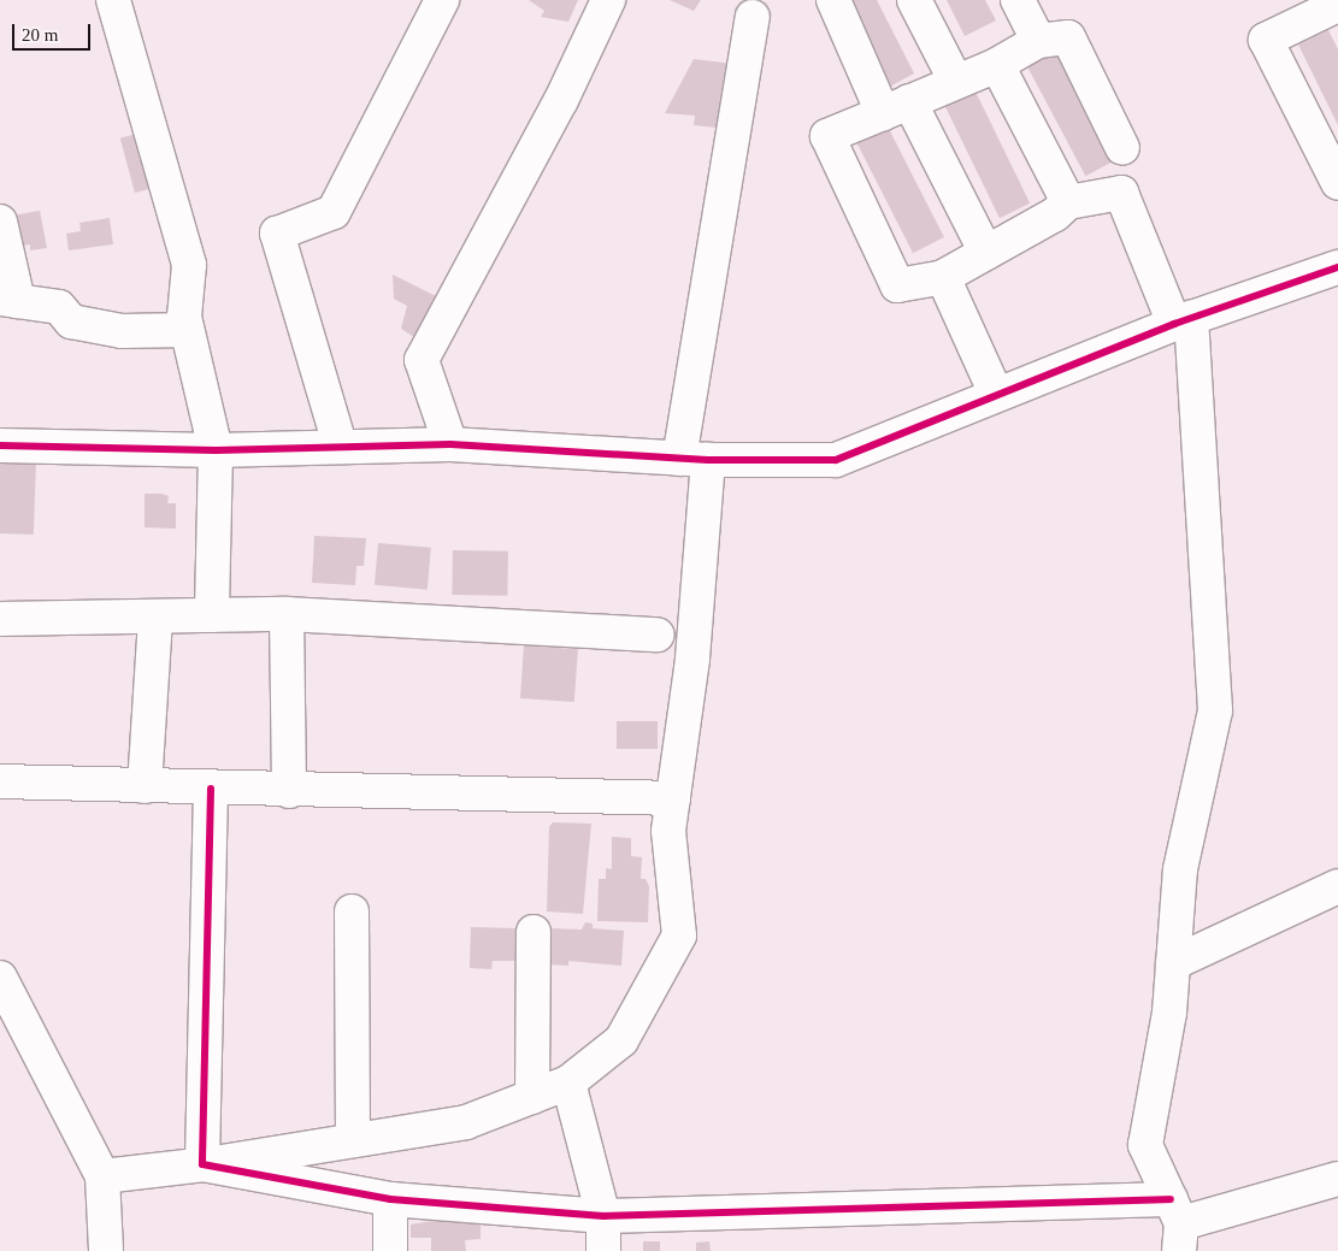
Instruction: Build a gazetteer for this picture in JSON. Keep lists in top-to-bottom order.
{
  "scale_bar": "20 m"
}
